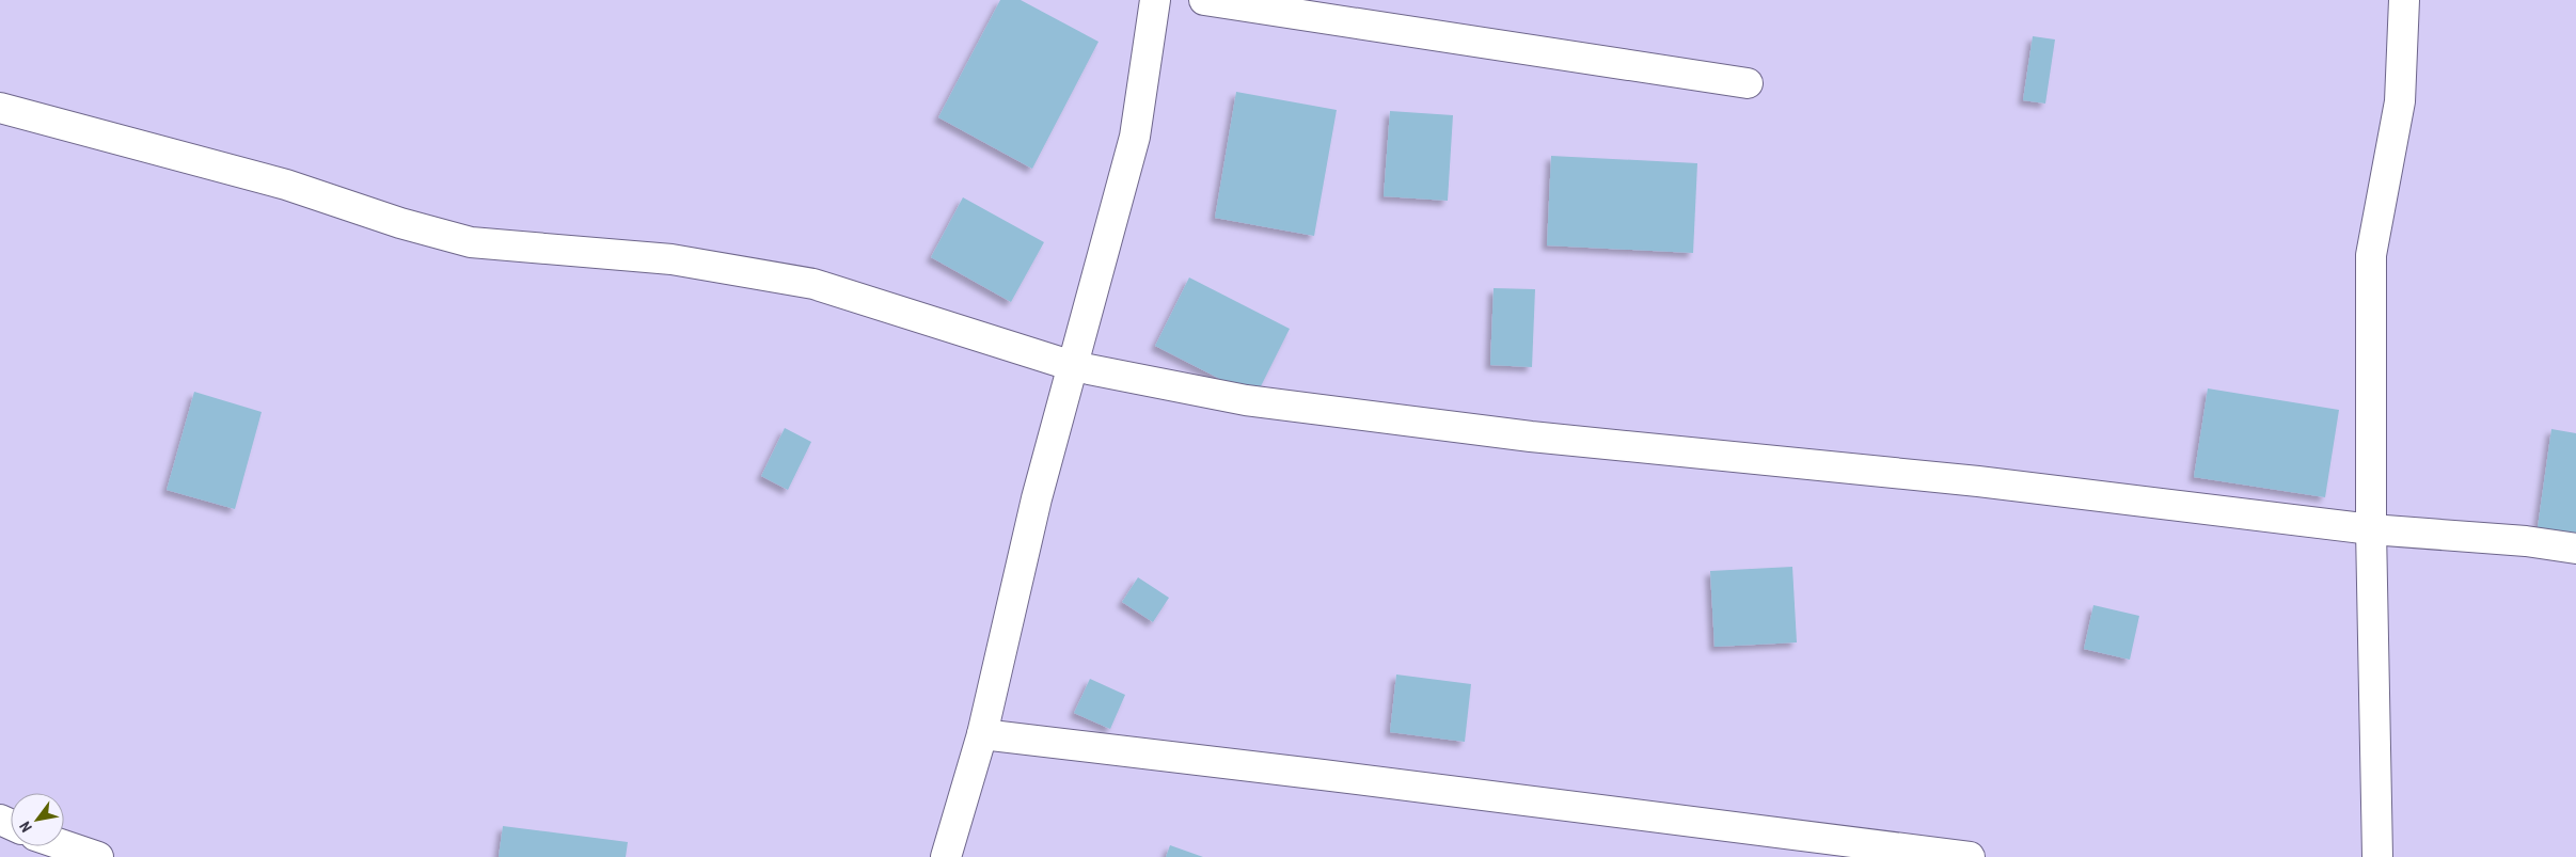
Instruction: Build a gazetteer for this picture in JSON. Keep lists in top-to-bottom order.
{
  "north": "bottom left"
}
